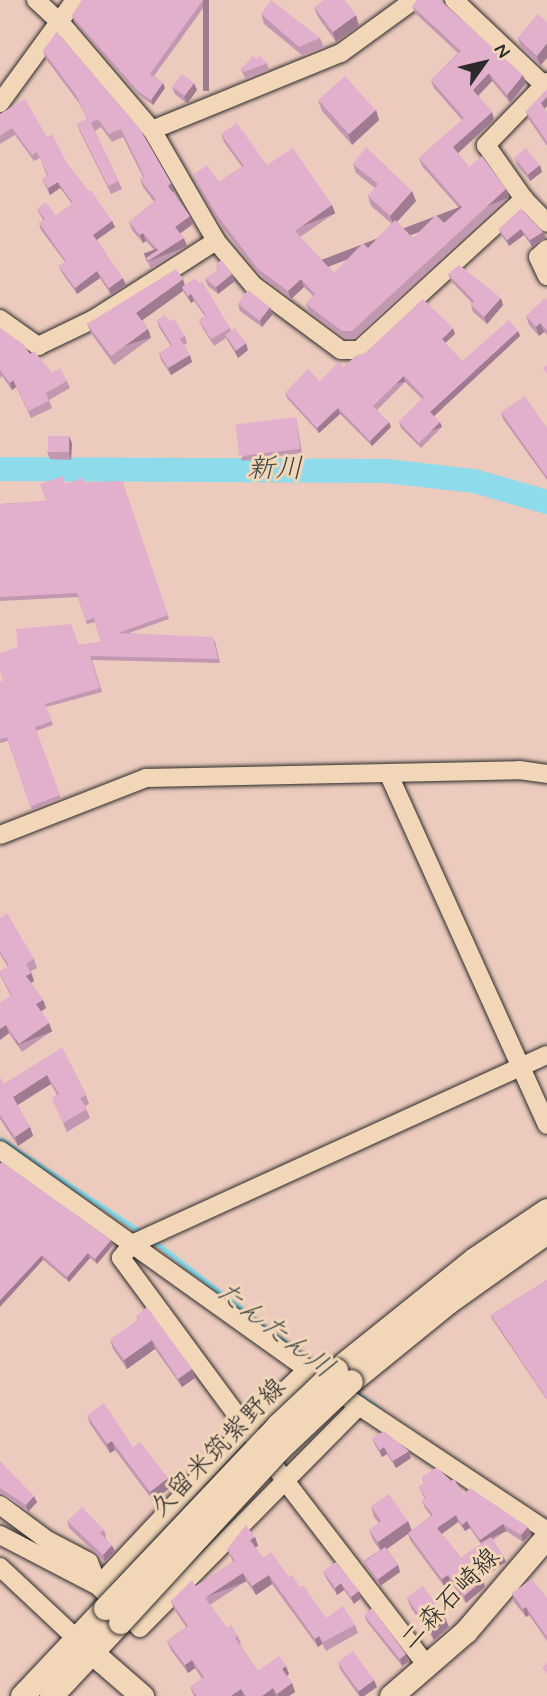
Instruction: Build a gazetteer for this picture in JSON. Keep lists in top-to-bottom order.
{
  "streets": {
    "main road": ["久留米筑紫野線", "二森石崎線"]
  },
  "water": ["新川", "たんたん川"],
  "north": "top right"
}
